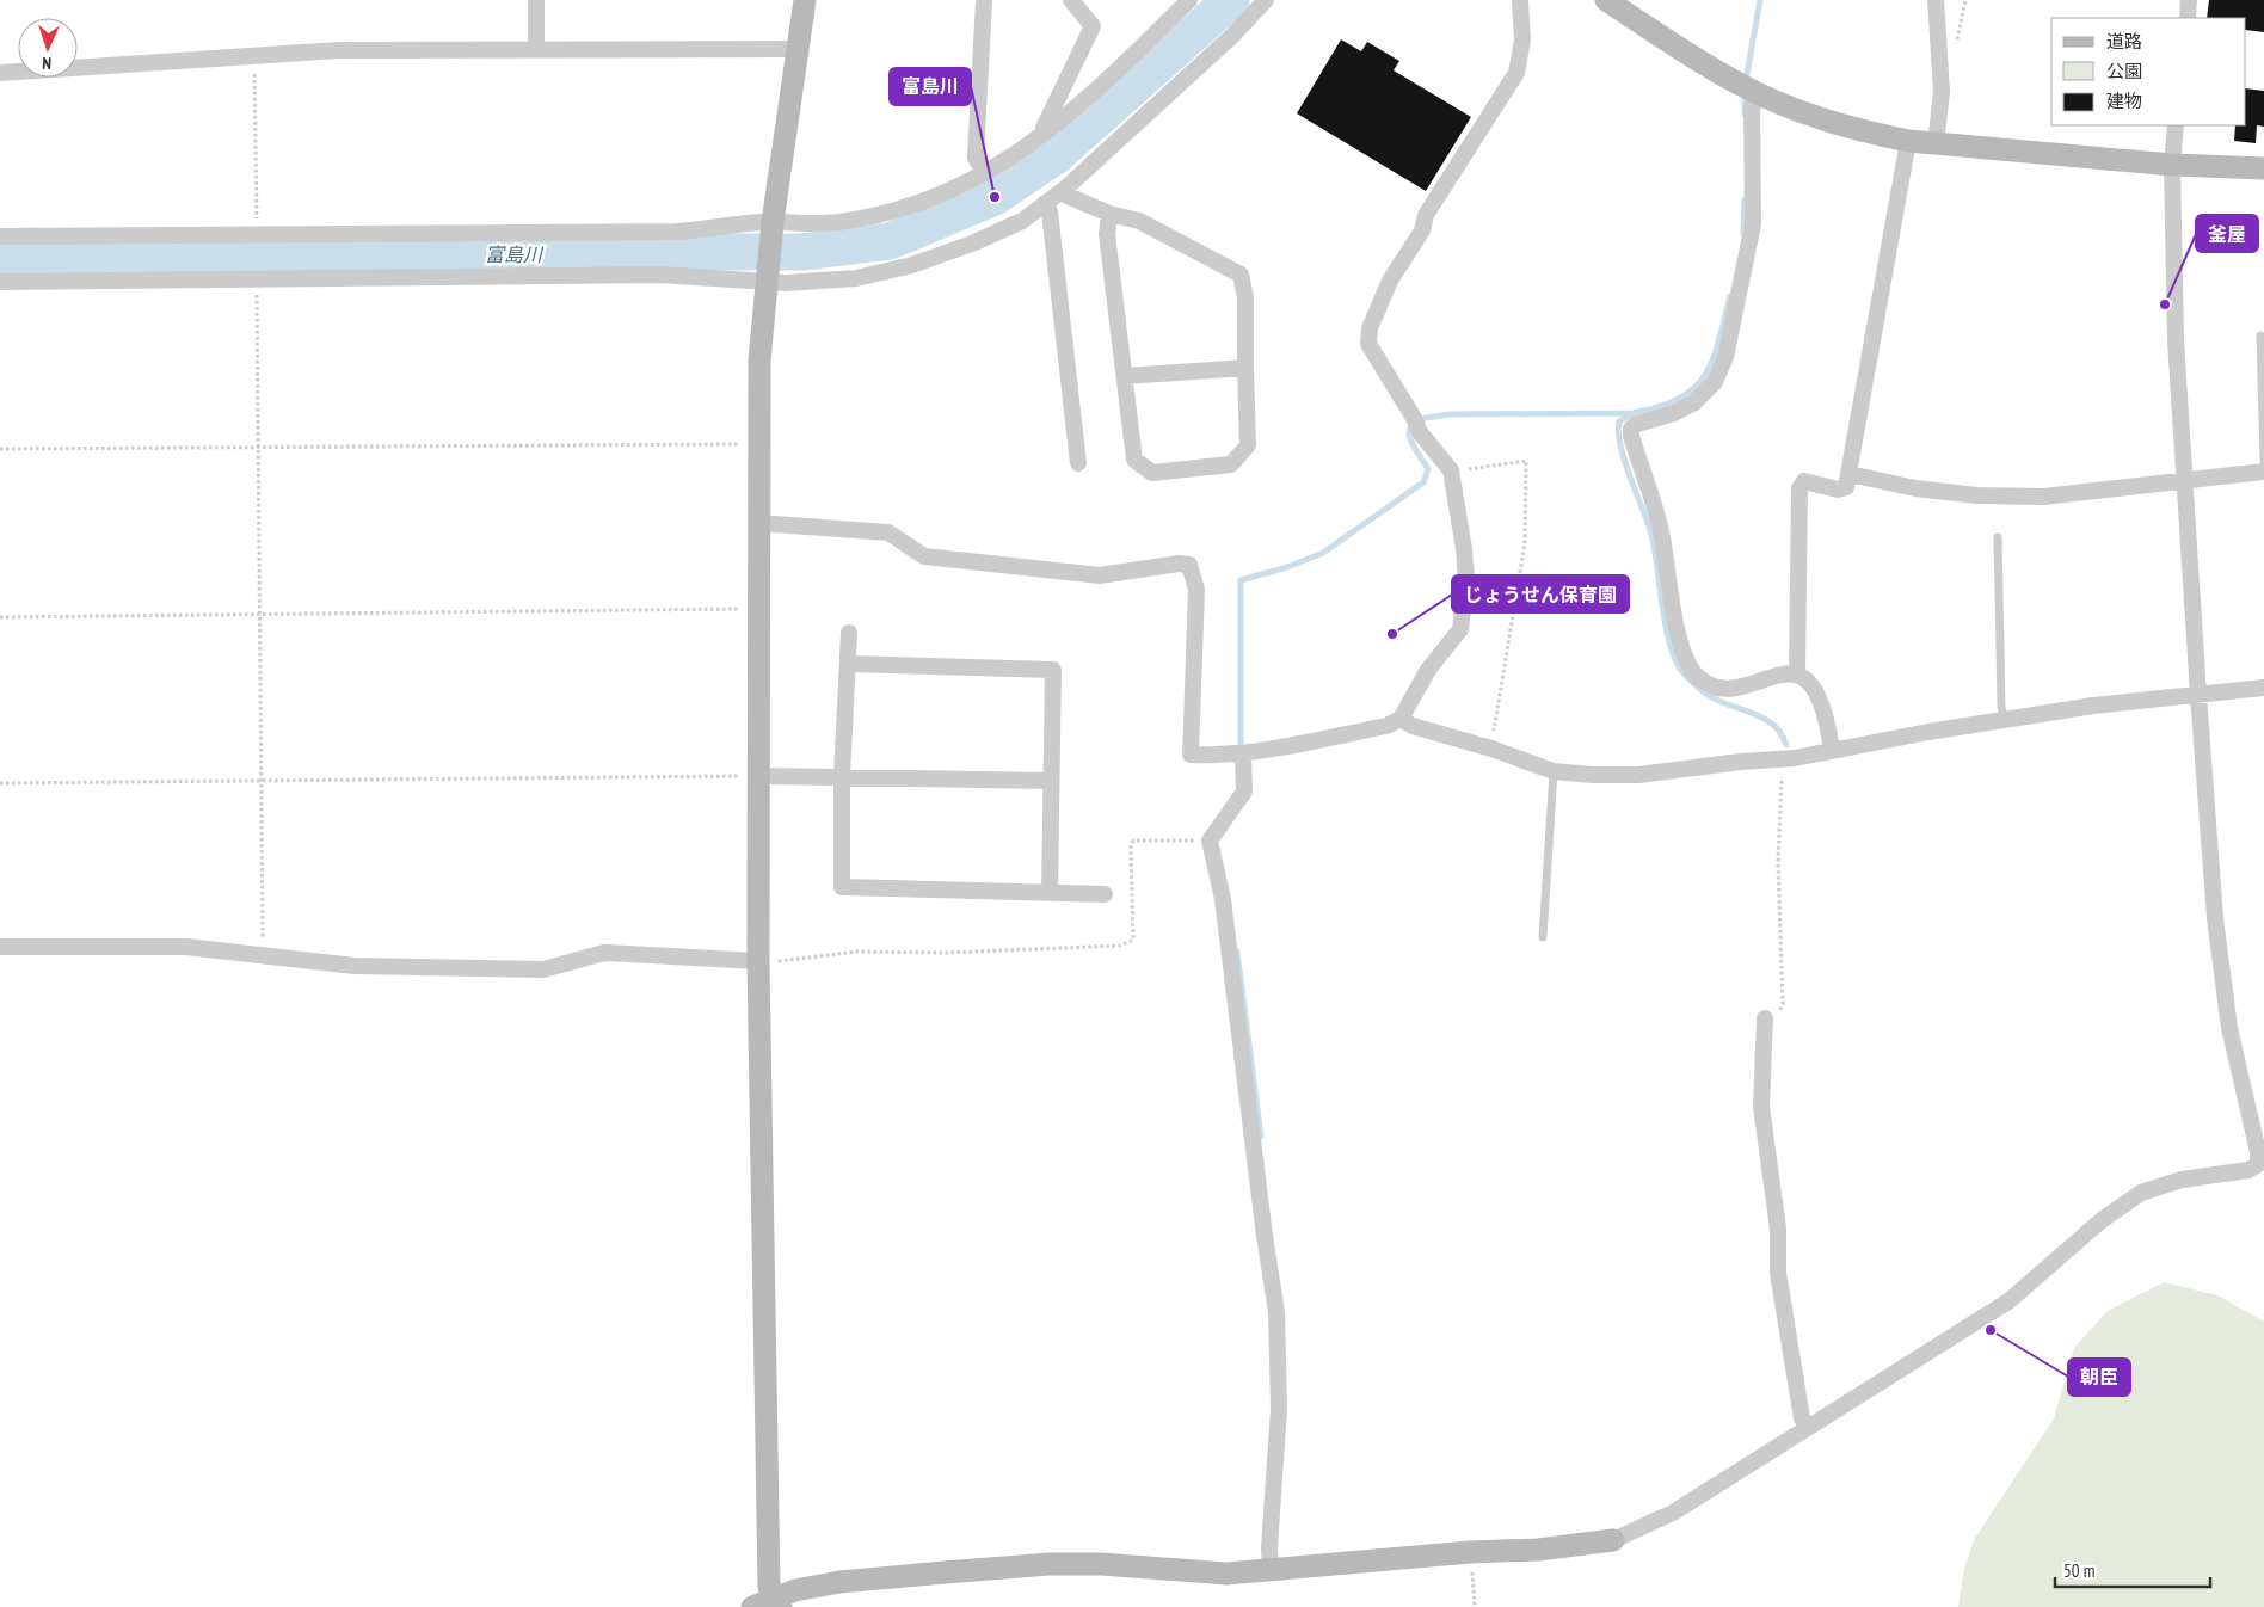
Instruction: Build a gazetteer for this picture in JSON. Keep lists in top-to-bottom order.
{
  "water": ["富島川"],
  "places": [
    "富島川",
    "釜屋",
    "じょうせん保育園",
    "朝臣"
  ],
  "legend": ["道路", "公園", "建物"],
  "scale_bar": "50 m",
  "north": "bottom"
}
